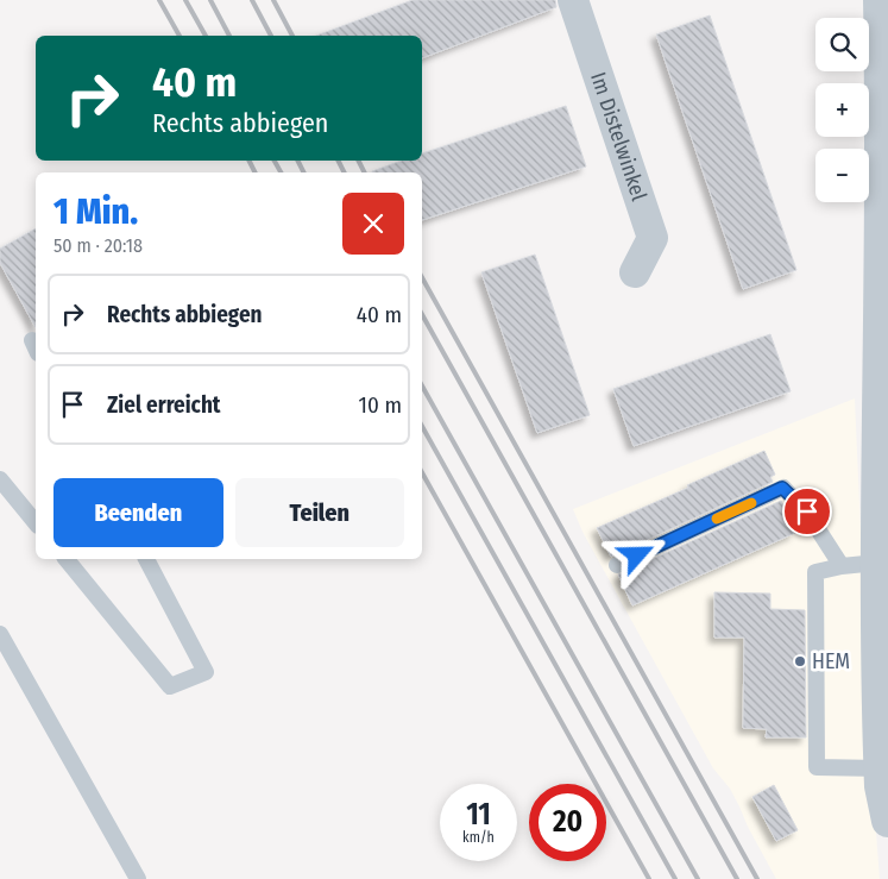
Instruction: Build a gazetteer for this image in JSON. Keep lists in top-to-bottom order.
{
  "streets": {
    "street": ["Im Distelwinkel"]
  },
  "places": ["HEM"],
  "page": {
    "map_buttons": ["+", "−"],
    "turn": ["40 m", "Rechts abbiegen"],
    "heading": ["1 Min.", "50 m · 20:18"],
    "list": [
      {
        "name": "Rechts abbiegen",
        "value": "40 m"
      },
      {
        "name": "Ziel erreicht",
        "value": "10 m"
      }
    ],
    "buttons": ["Beenden", "Teilen"],
    "speed": "11 km/h",
    "limit": "20"
  }
}
